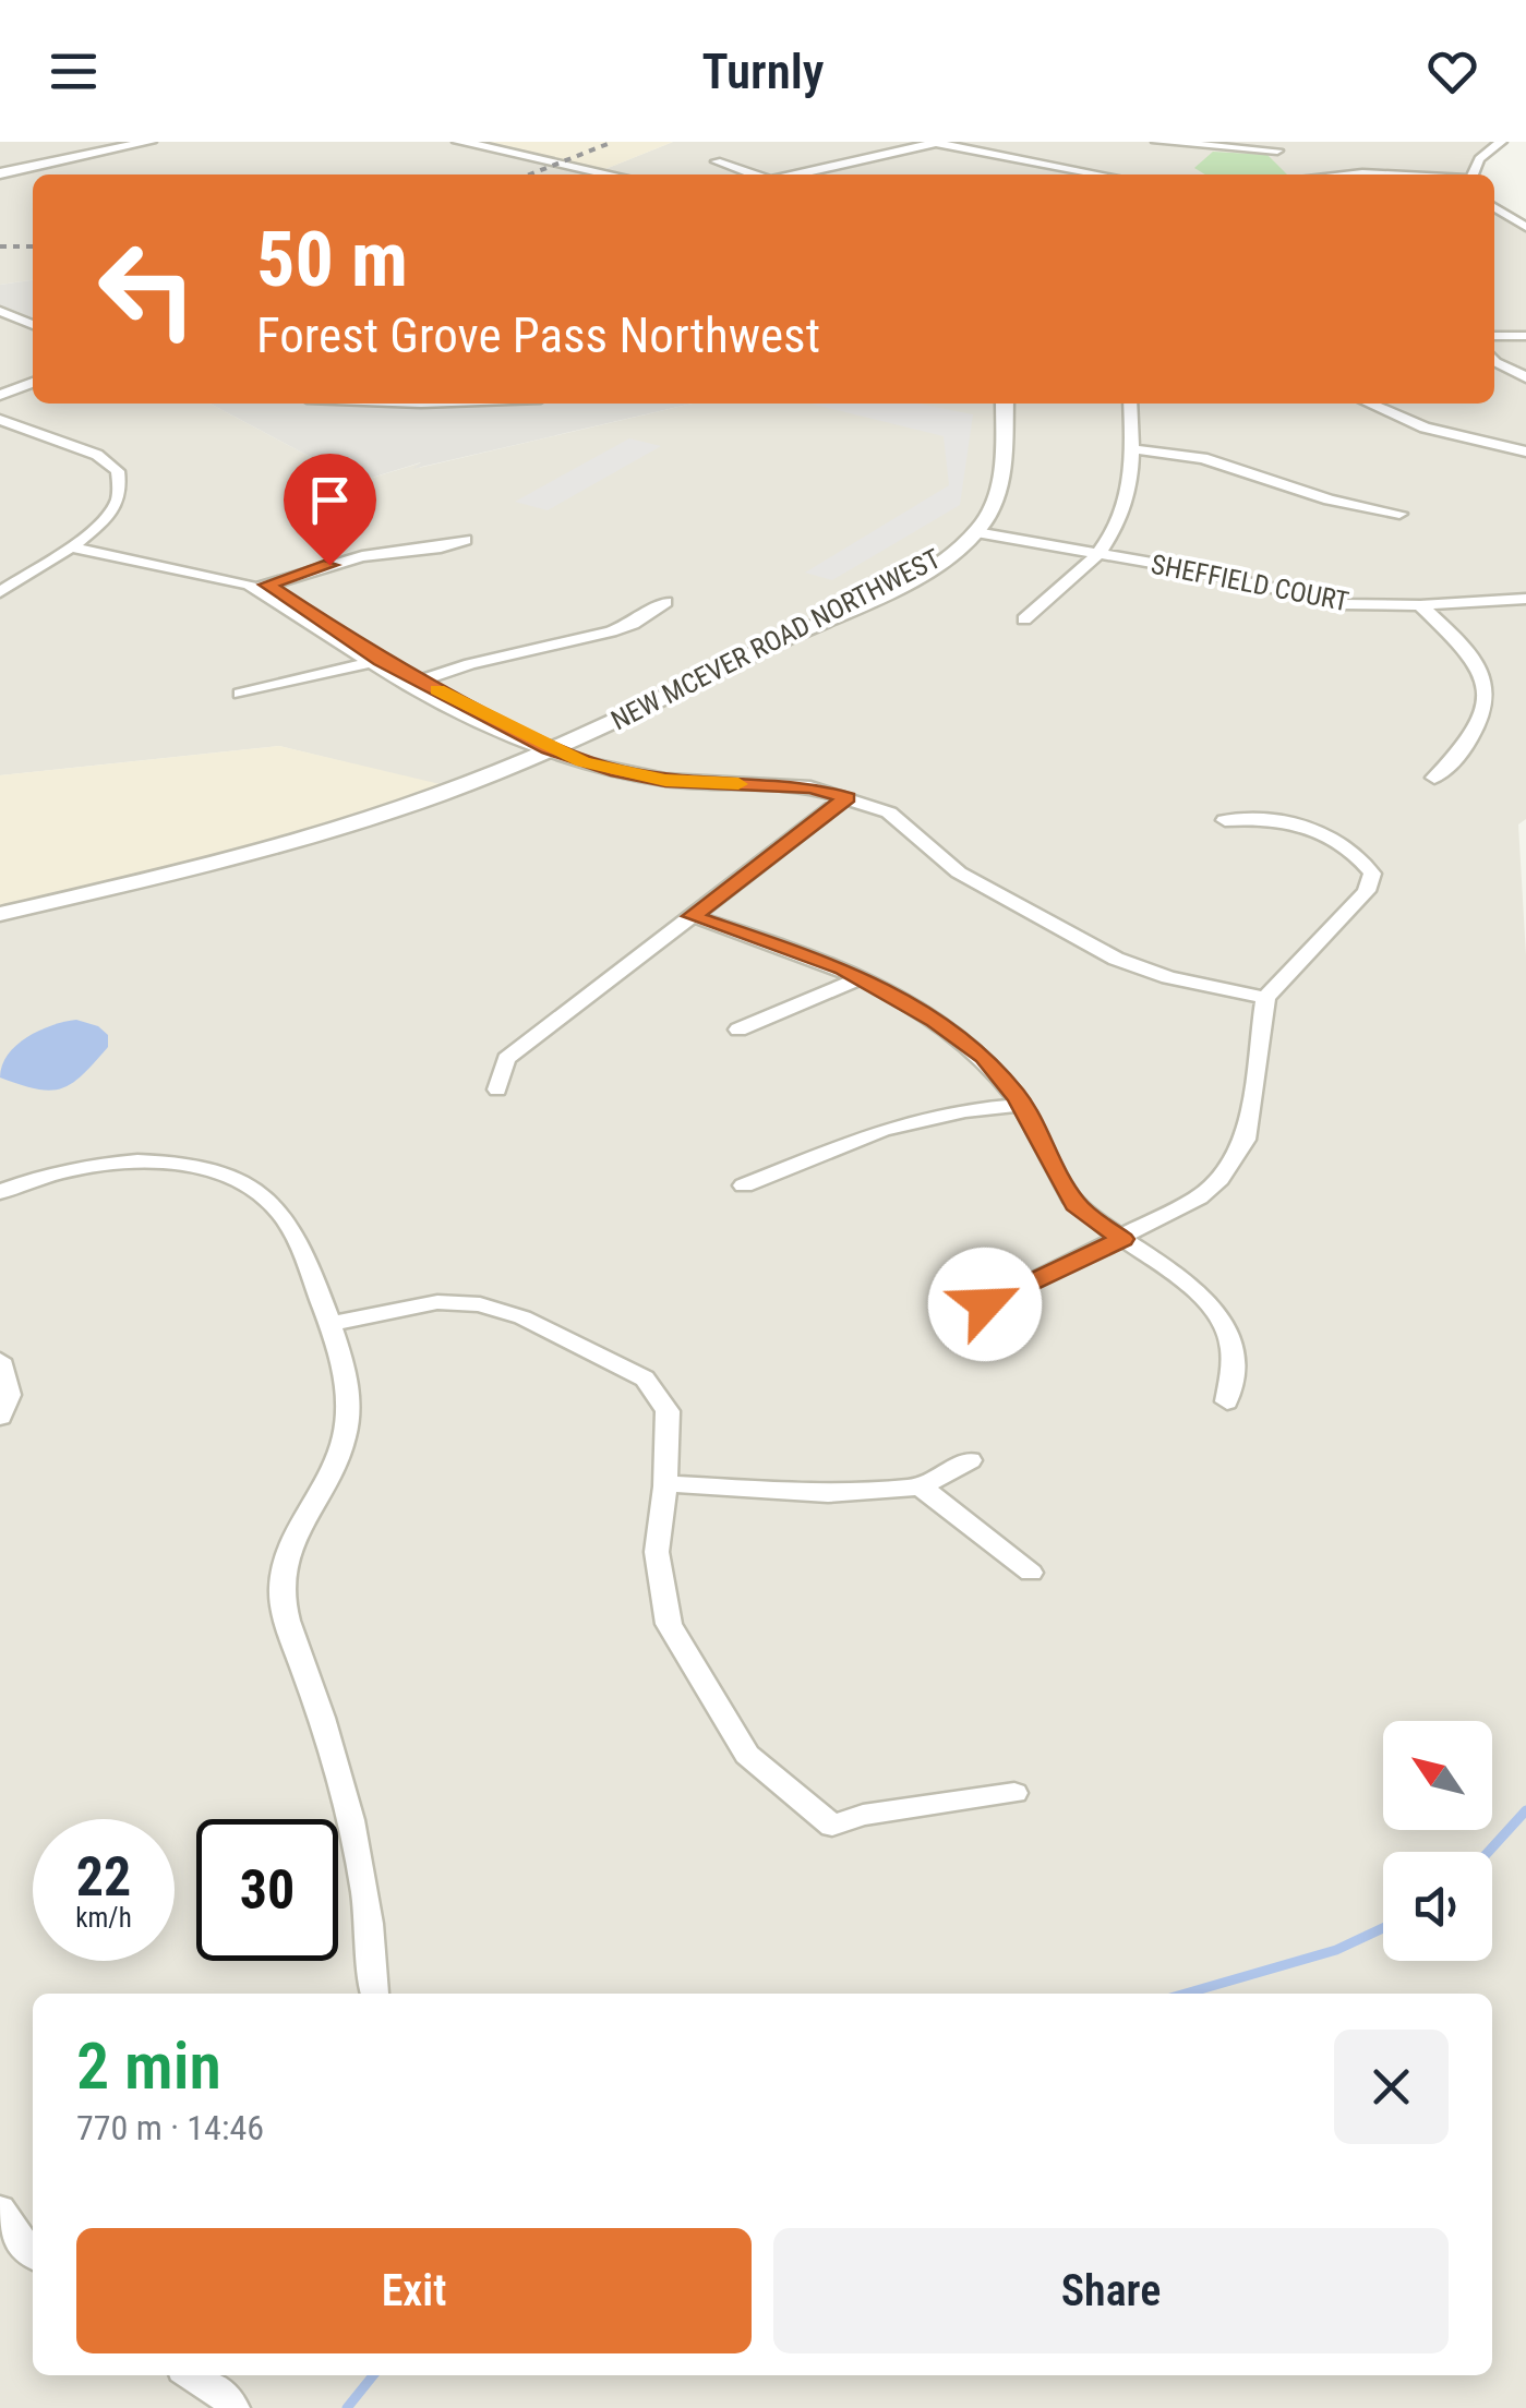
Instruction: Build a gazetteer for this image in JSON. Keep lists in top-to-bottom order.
{
  "streets": {
    "street": ["SHEFFIELD COURT", "NEW MCEVER ROAD NORTHWEST"]
  },
  "crossings": [
    ["SHEFFIELD COURT", "NEW MCEVER ROAD NORTHWEST"]
  ],
  "north": "top left",
  "page": {
    "header": "Turnly",
    "turn": ["50 m", "Forest Grove Pass Northwest"],
    "speed": "22 km/h",
    "limit": "30",
    "heading": ["2 min", "770 m · 14:46"],
    "buttons": ["Exit", "Share"]
  }
}
